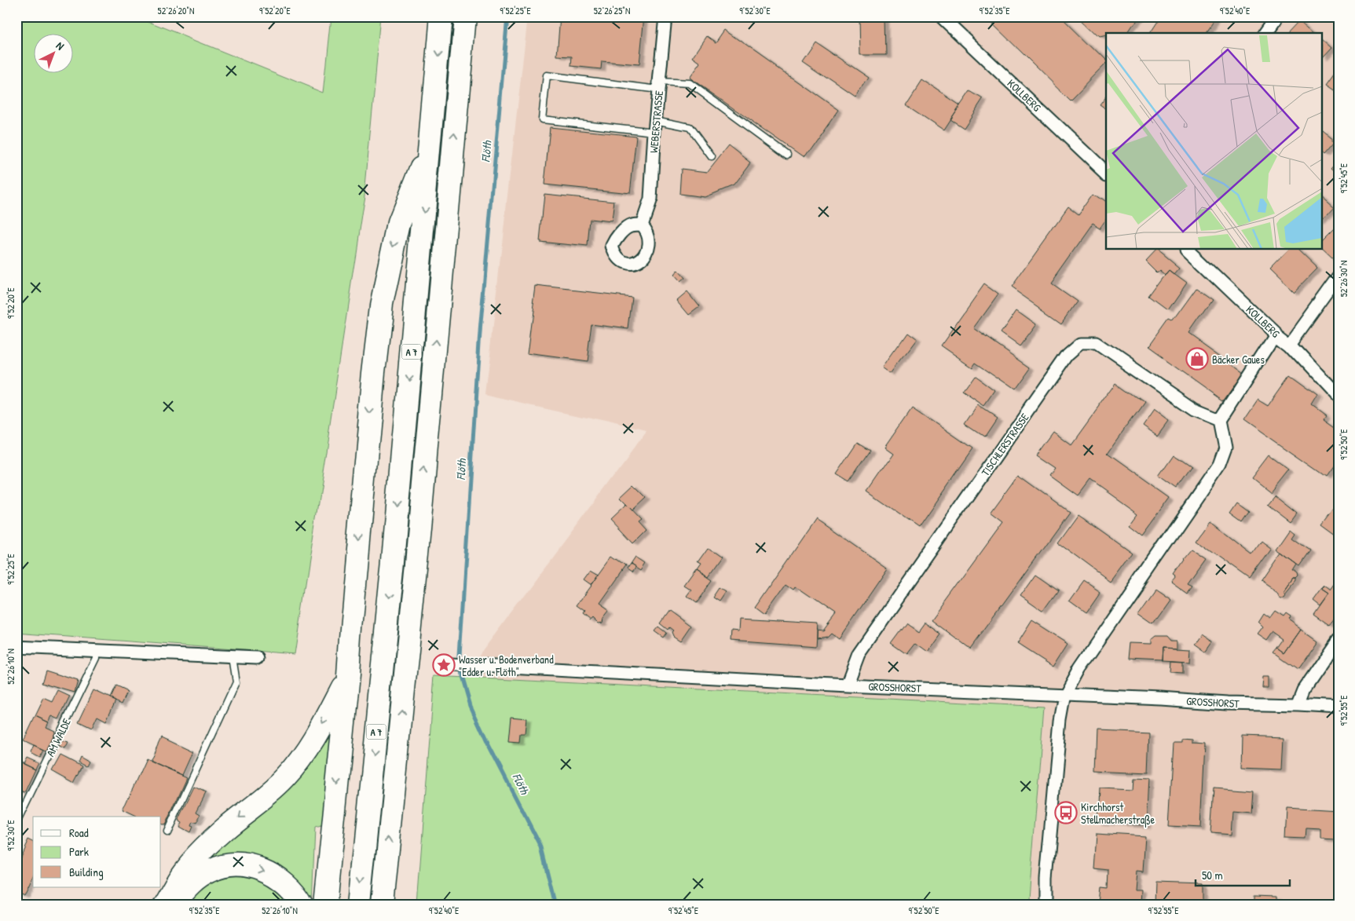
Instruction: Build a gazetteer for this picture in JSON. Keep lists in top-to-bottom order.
{
  "streets": {
    "highway": ["A 7"],
    "street": [
      "KOLLBERG",
      "WEBERSTRASSE",
      "TISCHLERSTRASSE",
      "GROSSHORST"
    ],
    "lane": ["AM WALDE"]
  },
  "crossings": [
    ["TISCHLERSTRASSE", "GROSSHORST"]
  ],
  "water": ["Flöth"],
  "places": {
    "shop": ["Bäcker Gaues"],
    "place": ["Wasser u. Bodenverband \"Edder u. Flöth\""],
    "bus stop": ["Kirchhorst Stellmacherstraße"]
  },
  "legend": ["Road", "Park", "Building"],
  "scale_bar": "50 m",
  "north": "top right",
  "coordinates": [
    "52°26'20\"N",
    "9°52'20\"E",
    "9°52'25\"E",
    "52°26'25\"N",
    "9°52'30\"E",
    "9°52'35\"E",
    "9°52'40\"E",
    "9°52'45\"E",
    "52°26'30\"N",
    "9°52'50\"E",
    "52°26'10\"N",
    "9°52'55\"E"
  ]
}
